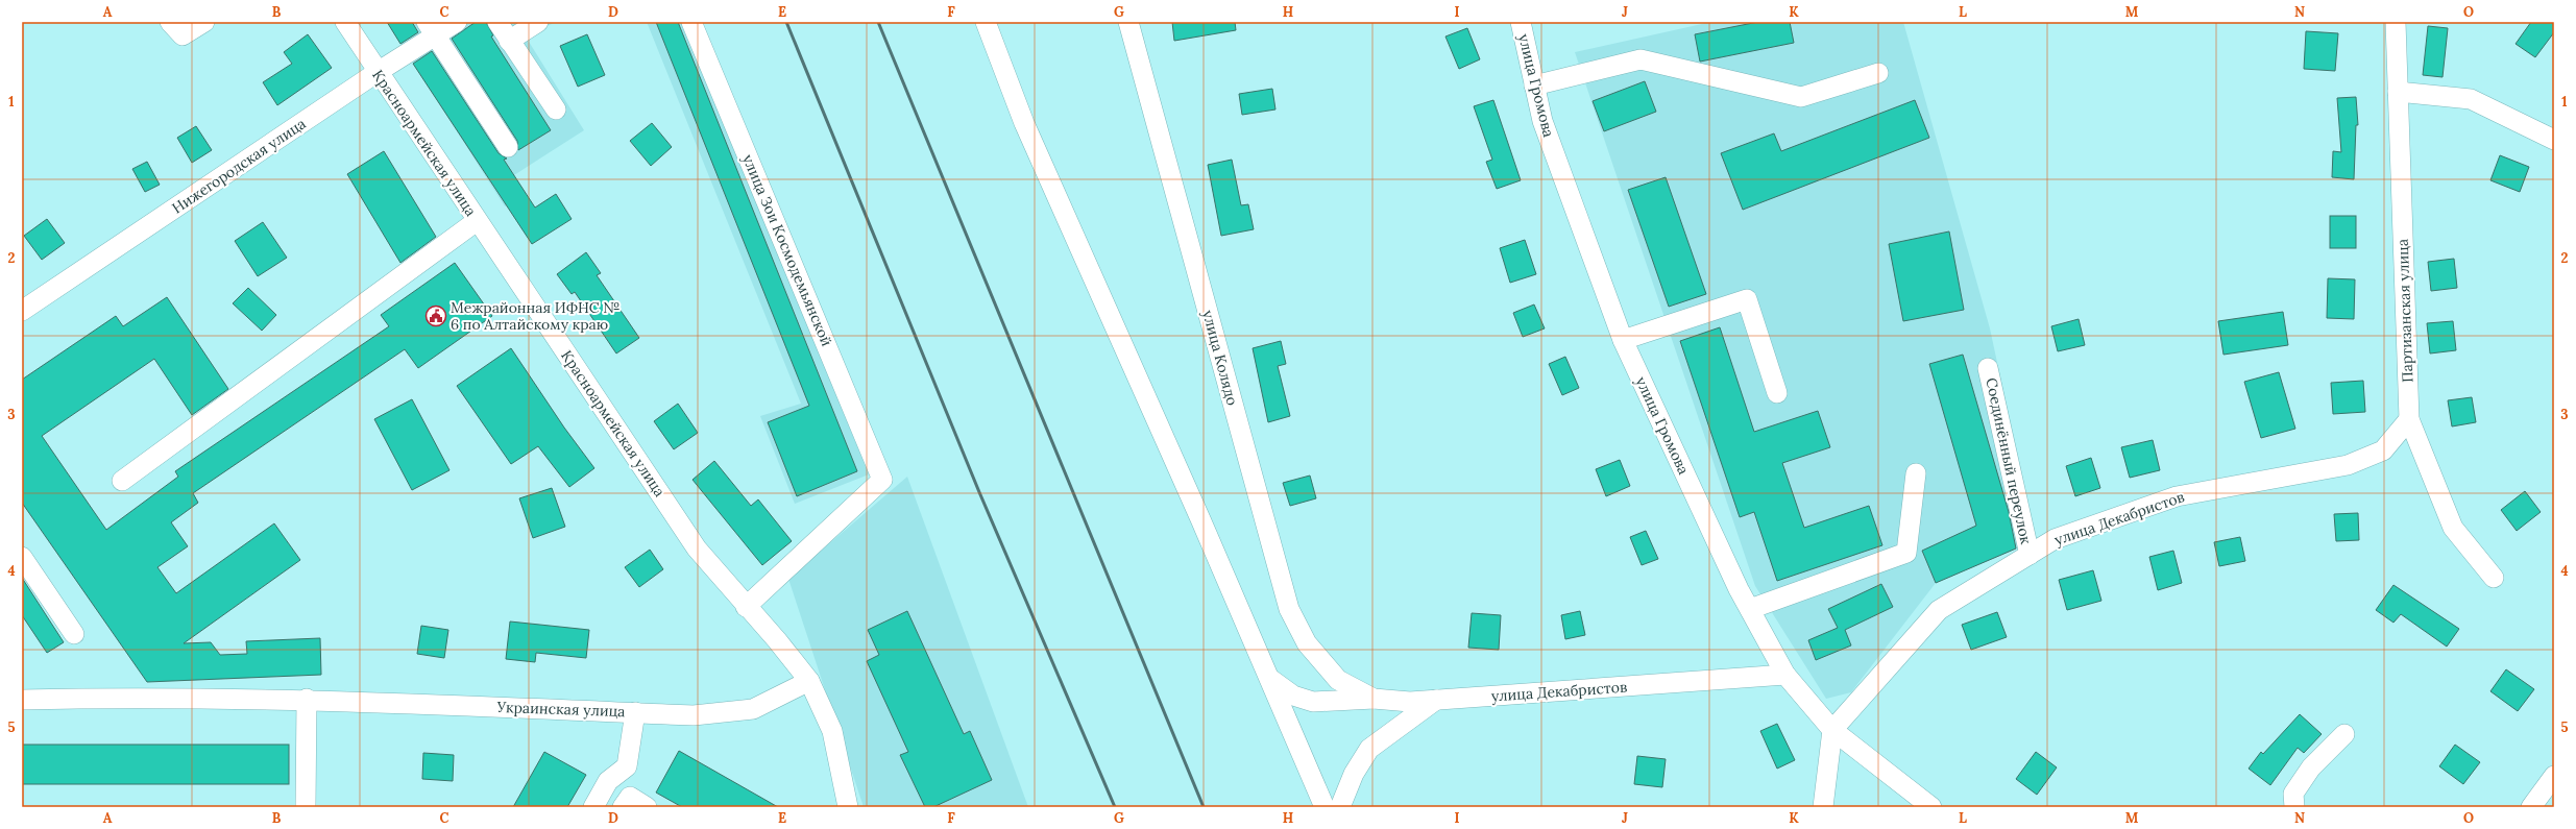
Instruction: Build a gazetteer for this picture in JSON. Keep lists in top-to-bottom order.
{
  "streets": {
    "street": [
      "улица Громова",
      "Красноармейская улица",
      "Нижегородская улица",
      "улица Зои Космодемьянской",
      "Партизанская улица",
      "улица Колядо",
      "Соединённый переулок",
      "улица Декабристов",
      "Украинская улица"
    ]
  },
  "crossings": [
    ["улица Громова", "улица Декабристов"],
    ["Красноармейская улица", "Нижегородская улица"],
    ["Красноармейская улица", "улица Зои Космодемьянской"],
    ["Красноармейская улица", "Украинская улица"],
    ["Партизанская улица", "улица Декабристов"],
    ["улица Колядо", "улица Декабристов"],
    ["Соединённый переулок", "улица Декабристов"]
  ],
  "places": {
    "public building": ["Межрайонная ИФНС № 6 по Алтайскому краю"]
  },
  "grid": {
    "columns": [
      "A",
      "B",
      "C",
      "D",
      "E",
      "F",
      "G",
      "H",
      "I",
      "J",
      "K",
      "L",
      "M",
      "N",
      "O"
    ],
    "rows": [
      "1",
      "2",
      "3",
      "4",
      "5"
    ]
  }
}
